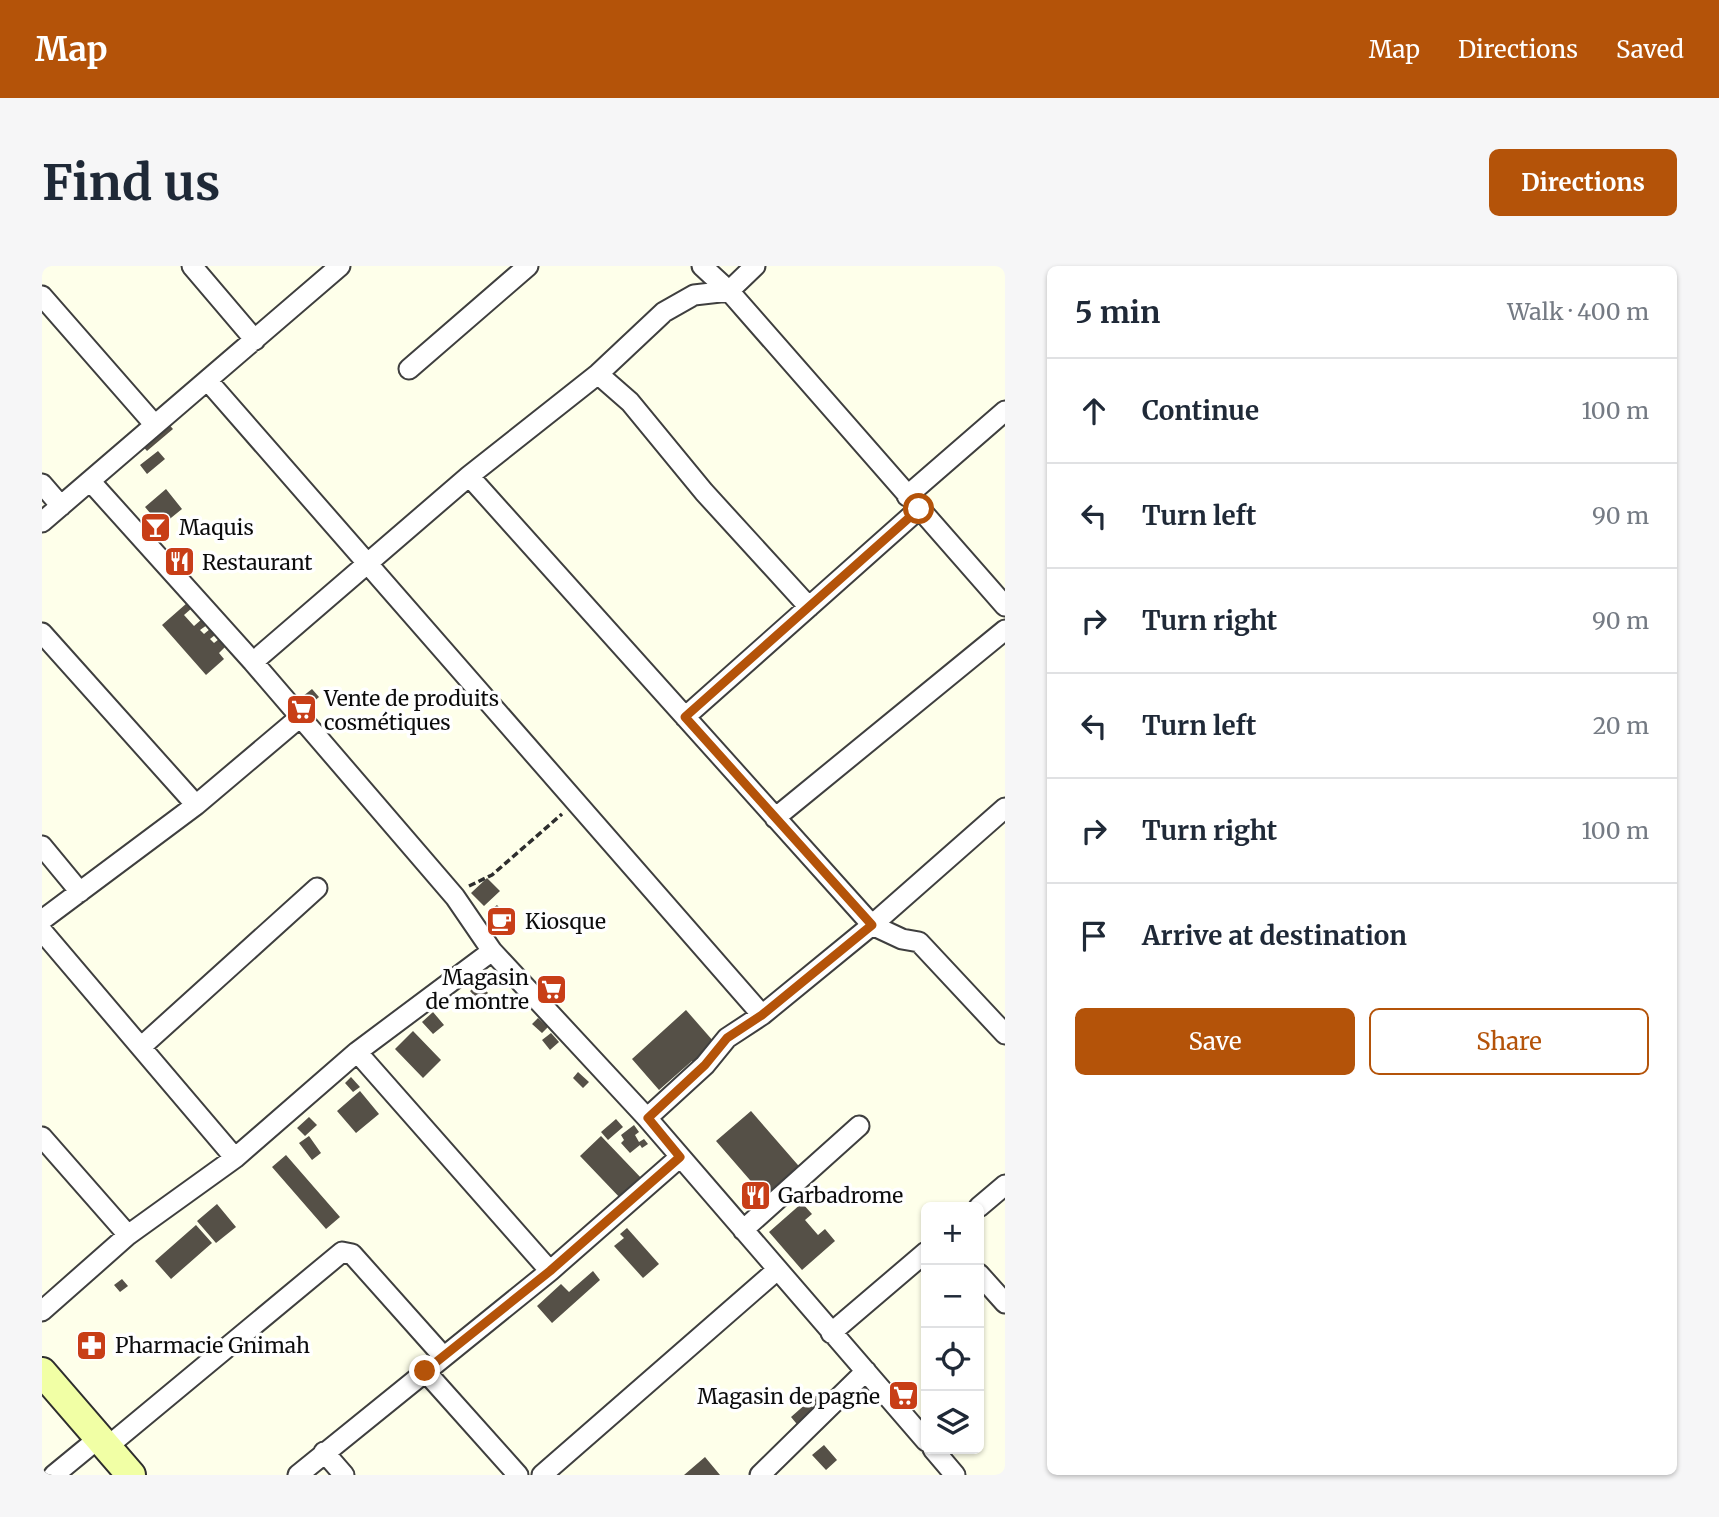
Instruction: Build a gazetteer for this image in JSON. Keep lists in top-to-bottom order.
{
  "places": {
    "bar": ["Maquis"],
    "restaurant": ["Restaurant", "Garbadrome"],
    "supermarket": ["Vente de produits cosmétiques", "Magasin de montre", "Magasin de pagne"],
    "cafe": ["Kiosque"],
    "pharmacy": ["Pharmacie Gnimah"]
  },
  "page": {
    "header": "Map",
    "nav": ["Map", "Directions", "Saved"],
    "buttons": [
      "Directions",
      ["Save", "Share"]
    ],
    "title": "Find us",
    "heading": ["5 min", "Walk · 400 m"],
    "list": [
      ["Continue", "100 m"],
      ["Turn left", "90 m"],
      ["Turn right", "90 m"],
      ["Turn left", "20 m"],
      ["Turn right", "100 m"],
      "Arrive at destination"
    ],
    "map_buttons": ["+", "−"]
  }
}
